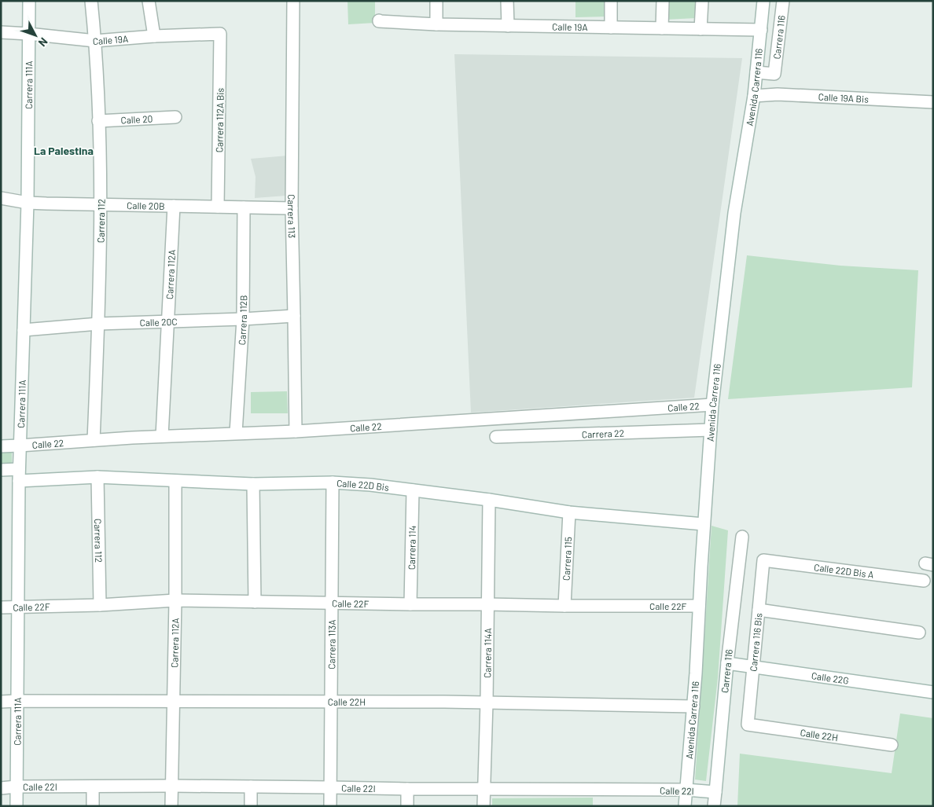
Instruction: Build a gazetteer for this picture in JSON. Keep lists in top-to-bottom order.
{
  "streets": {
    "street": [
      "Calle 19A",
      "Carrera 116",
      "Carrera 111A",
      "Avenida Carrera 116",
      "Calle 19A Bis",
      "Calle 20",
      "Carrera 112A Bis",
      "Calle 20B",
      "Carrera 113",
      "Carrera 112",
      "Carrera 112A",
      "Carrera 112B",
      "Calle 20C",
      "Calle 22",
      "Carrera 22",
      "Calle 22D Bis",
      "Carrera 114",
      "Carrera 115",
      "Calle 22D Bis A",
      "Calle 22F",
      "Carrera 116 Bis",
      "Carrera 113A",
      "Carrera 114A",
      "Calle 22G",
      "Calle 22H",
      "Calle 22I"
    ]
  },
  "crossings": [
    ["Calle 19A", "Carrera 111A"],
    ["Calle 19A", "Avenida Carrera 116"],
    ["Calle 19A", "Carrera 112A Bis"],
    ["Calle 19A", "Carrera 112"],
    ["Carrera 116", "Avenida Carrera 116"],
    ["Carrera 116", "Calle 22G"],
    ["Carrera 116", "Calle 22I"],
    ["Carrera 111A", "Calle 20B"],
    ["Carrera 111A", "Calle 20C"],
    ["Carrera 111A", "Calle 22"],
    ["Carrera 111A", "Calle 22D Bis"],
    ["Carrera 111A", "Calle 22F"],
    ["Carrera 111A", "Calle 22H"],
    ["Carrera 111A", "Calle 22I"],
    ["Avenida Carrera 116", "Calle 19A Bis"],
    ["Avenida Carrera 116", "Calle 22"],
    ["Avenida Carrera 116", "Carrera 22"],
    ["Avenida Carrera 116", "Calle 22D Bis"],
    ["Avenida Carrera 116", "Calle 22F"],
    ["Avenida Carrera 116", "Calle 22H"],
    ["Avenida Carrera 116", "Calle 22I"],
    ["Calle 20", "Carrera 112"],
    ["Carrera 112A Bis", "Calle 20B"],
    ["Calle 20B", "Carrera 113"],
    ["Calle 20B", "Carrera 112"],
    ["Calle 20B", "Carrera 112A"],
    ["Calle 20B", "Carrera 112B"],
    ["Carrera 113", "Calle 20C"],
    ["Carrera 113", "Calle 22"],
    ["Carrera 112", "Calle 20C"],
    ["Carrera 112", "Calle 22"],
    ["Carrera 112", "Calle 22D Bis"],
    ["Carrera 112", "Calle 22F"],
    ["Carrera 112A", "Calle 20C"],
    ["Carrera 112A", "Calle 22"],
    ["Carrera 112A", "Calle 22D Bis"],
    ["Carrera 112A", "Calle 22F"],
    ["Carrera 112A", "Calle 22H"],
    ["Carrera 112A", "Calle 22I"],
    ["Carrera 112B", "Calle 20C"],
    ["Carrera 112B", "Calle 22"],
    ["Calle 22D Bis", "Carrera 114"],
    ["Calle 22D Bis", "Carrera 115"],
    ["Calle 22D Bis", "Carrera 113A"],
    ["Calle 22D Bis", "Carrera 114A"],
    ["Carrera 114", "Calle 22F"],
    ["Carrera 115", "Calle 22F"],
    ["Calle 22D Bis A", "Carrera 116 Bis"],
    ["Calle 22F", "Carrera 113A"],
    ["Calle 22F", "Carrera 114A"],
    ["Carrera 116 Bis", "Calle 22G"],
    ["Carrera 116 Bis", "Calle 22H"],
    ["Carrera 113A", "Calle 22H"],
    ["Carrera 113A", "Calle 22I"],
    ["Carrera 114A", "Calle 22H"],
    ["Carrera 114A", "Calle 22I"]
  ],
  "districts": ["La Palestina"],
  "north": "bottom right"
}
